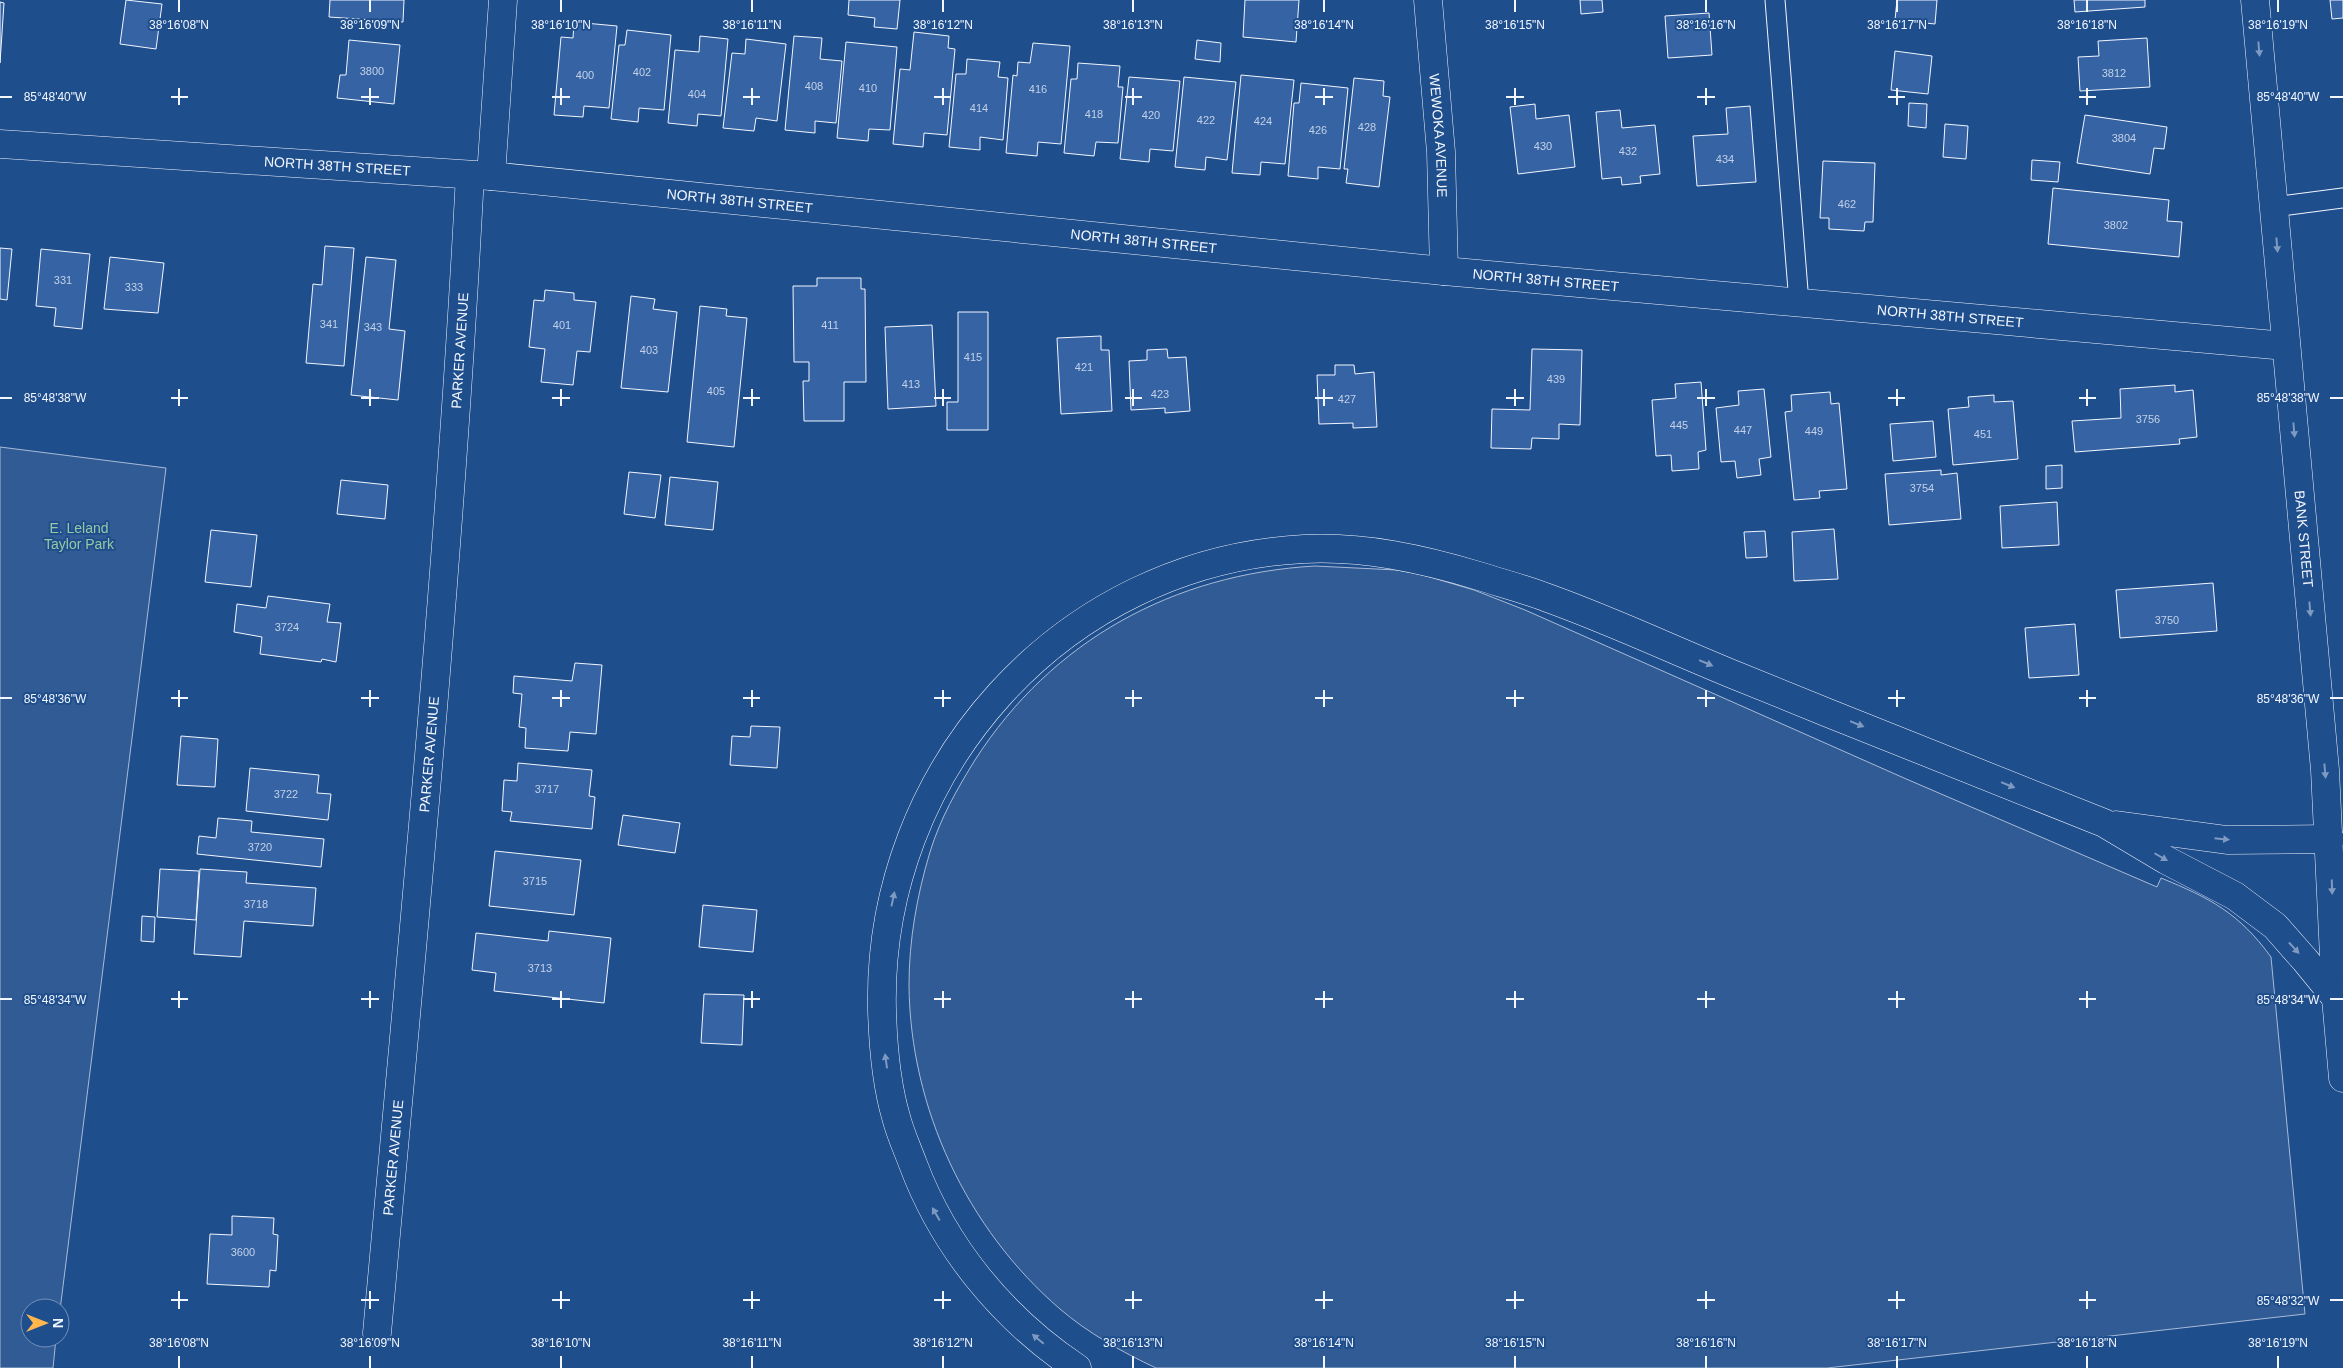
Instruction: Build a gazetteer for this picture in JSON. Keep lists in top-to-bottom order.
{
  "streets": {
    "main road": [
      "WEWOKA AVENUE",
      "NORTH 38TH STREET",
      "PARKER AVENUE",
      "BANK STREET"
    ]
  },
  "crossings": [
    ["WEWOKA AVENUE", "NORTH 38TH STREET"],
    ["NORTH 38TH STREET", "PARKER AVENUE"],
    ["NORTH 38TH STREET", "BANK STREET"]
  ],
  "one_way": ["BANK STREET"],
  "parks": ["E. Leland Taylor Park"],
  "house_numbers": [
    "3800",
    "402",
    "3812",
    "400",
    "408",
    "410",
    "416",
    "404",
    "414",
    "418",
    "420",
    "422",
    "424",
    "428",
    "426",
    "3804",
    "430",
    "432",
    "434",
    "462",
    "3802",
    "331",
    "333",
    "341",
    "401",
    "411",
    "343",
    "403",
    "415",
    "421",
    "439",
    "413",
    "405",
    "423",
    "427",
    "3756",
    "445",
    "447",
    "449",
    "451",
    "3754",
    "3750",
    "3724",
    "3717",
    "3722",
    "3720",
    "3715",
    "3718",
    "3713",
    "3600"
  ],
  "north": "right",
  "coordinates": [
    "38°16'08\"N",
    "38°16'09\"N",
    "38°16'10\"N",
    "38°16'11\"N",
    "38°16'12\"N",
    "38°16'13\"N",
    "38°16'14\"N",
    "38°16'15\"N",
    "38°16'16\"N",
    "38°16'17\"N",
    "38°16'18\"N",
    "38°16'19\"N",
    "85°48'40\"W",
    "85°48'38\"W",
    "85°48'36\"W",
    "85°48'34\"W",
    "85°48'32\"W"
  ]
}
